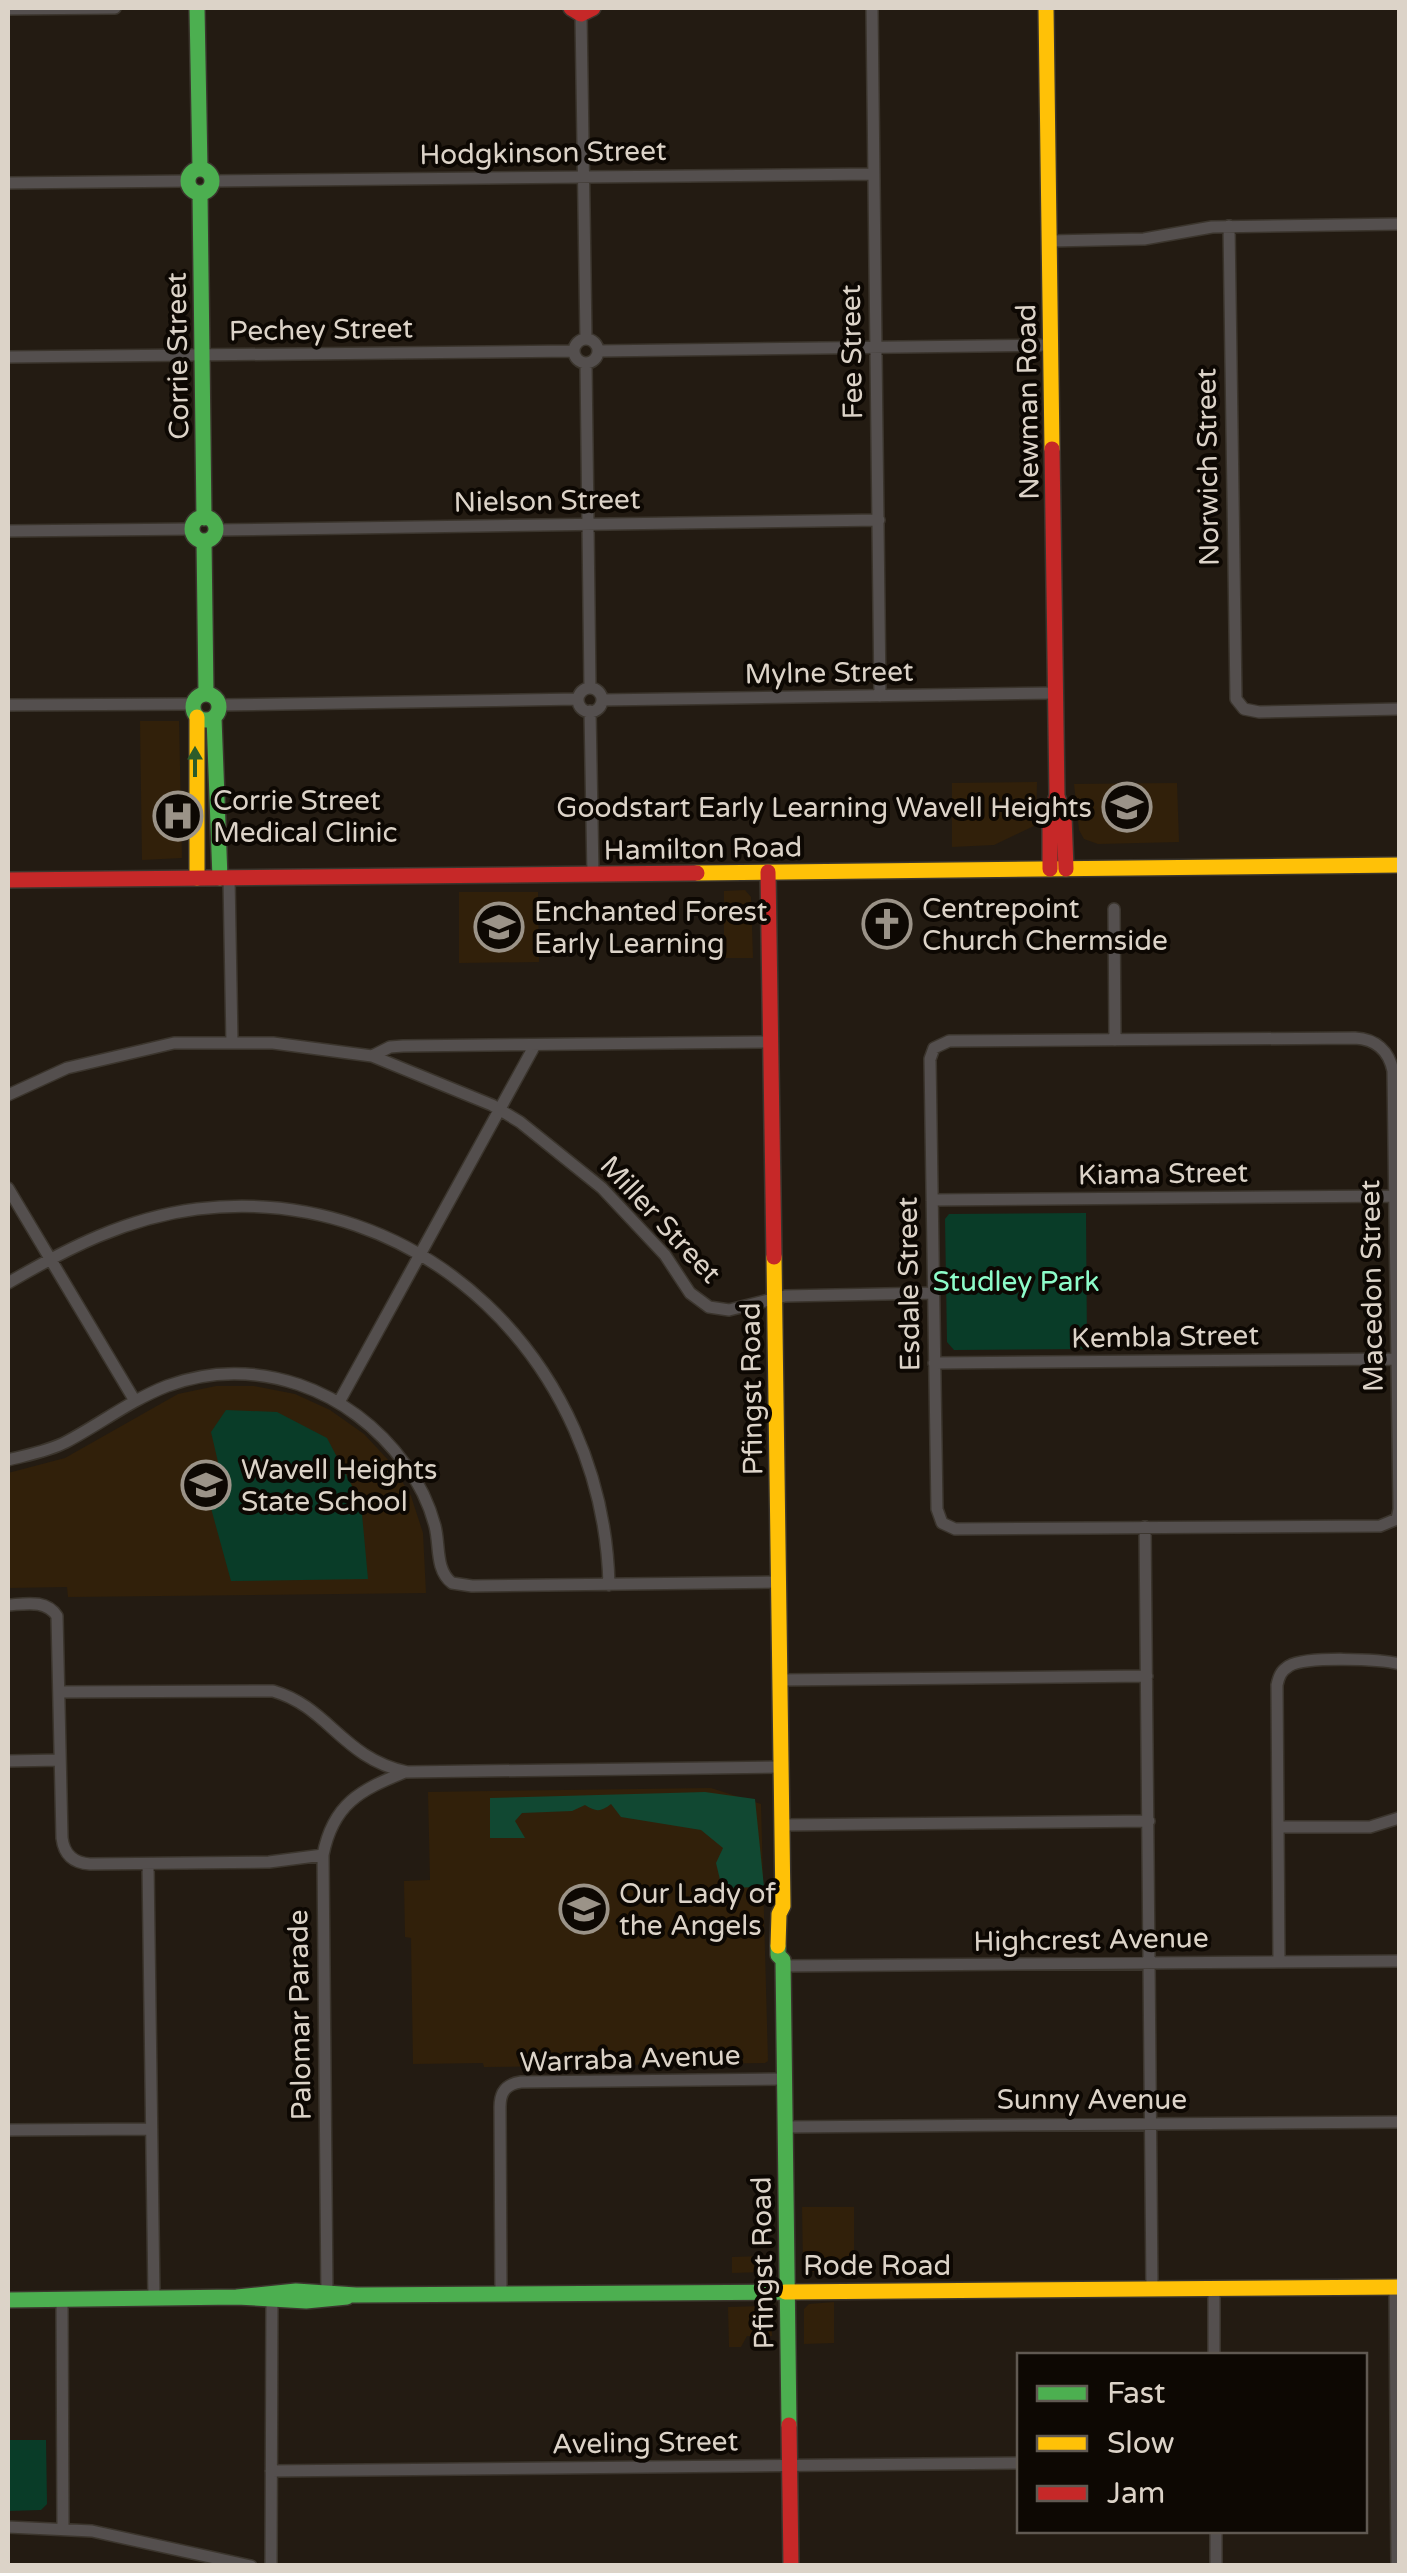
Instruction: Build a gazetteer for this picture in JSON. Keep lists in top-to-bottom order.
{
  "streets": {
    "main road": [
      "Corrie Street",
      "Newman Road",
      "Hamilton Road",
      "Pfingst Road",
      "Rode Road"
    ],
    "street": [
      "Hodgkinson Street",
      "Pechey Street",
      "Fee Street",
      "Norwich Street",
      "Nielson Street",
      "Mylne Street",
      "Kiama Street",
      "Miller Street",
      "Esdale Street",
      "Macedon Street",
      "Kembla Street",
      "Highcrest Avenue",
      "Palomar Parade",
      "Warraba Avenue",
      "Sunny Avenue",
      "Aveling Street"
    ]
  },
  "crossings": [
    ["Hodgkinson Street", "Fee Street"],
    ["Hodgkinson Street", "Corrie Street"],
    ["Pechey Street", "Corrie Street"],
    ["Fee Street", "Nielson Street"],
    ["Fee Street", "Mylne Street"],
    ["Corrie Street", "Nielson Street"],
    ["Corrie Street", "Hamilton Road"],
    ["Newman Road", "Mylne Street"],
    ["Newman Road", "Hamilton Road"],
    ["Hamilton Road", "Pfingst Road"],
    ["Kiama Street", "Esdale Street"],
    ["Kiama Street", "Macedon Street"],
    ["Miller Street", "Esdale Street"],
    ["Miller Street", "Pfingst Road"],
    ["Esdale Street", "Macedon Street"],
    ["Esdale Street", "Kembla Street"],
    ["Macedon Street", "Kembla Street"],
    ["Pfingst Road", "Highcrest Avenue"],
    ["Pfingst Road", "Warraba Avenue"],
    ["Pfingst Road", "Sunny Avenue"],
    ["Pfingst Road", "Rode Road"],
    ["Pfingst Road", "Aveling Street"],
    ["Palomar Parade", "Rode Road"],
    ["Warraba Avenue", "Rode Road"]
  ],
  "parks": ["Studley Park"],
  "places": {
    "school or university": [
      "Goodstart Early Learning Wavell Heights",
      "Enchanted Forest Early Learning",
      "Wavell Heights State School",
      "Our Lady of the Angels"
    ],
    "hospital": ["Corrie Street Medical Clinic"],
    "church": ["Centrepoint Church Chermside"]
  },
  "legend": ["Fast", "Slow", "Jam"]
}
